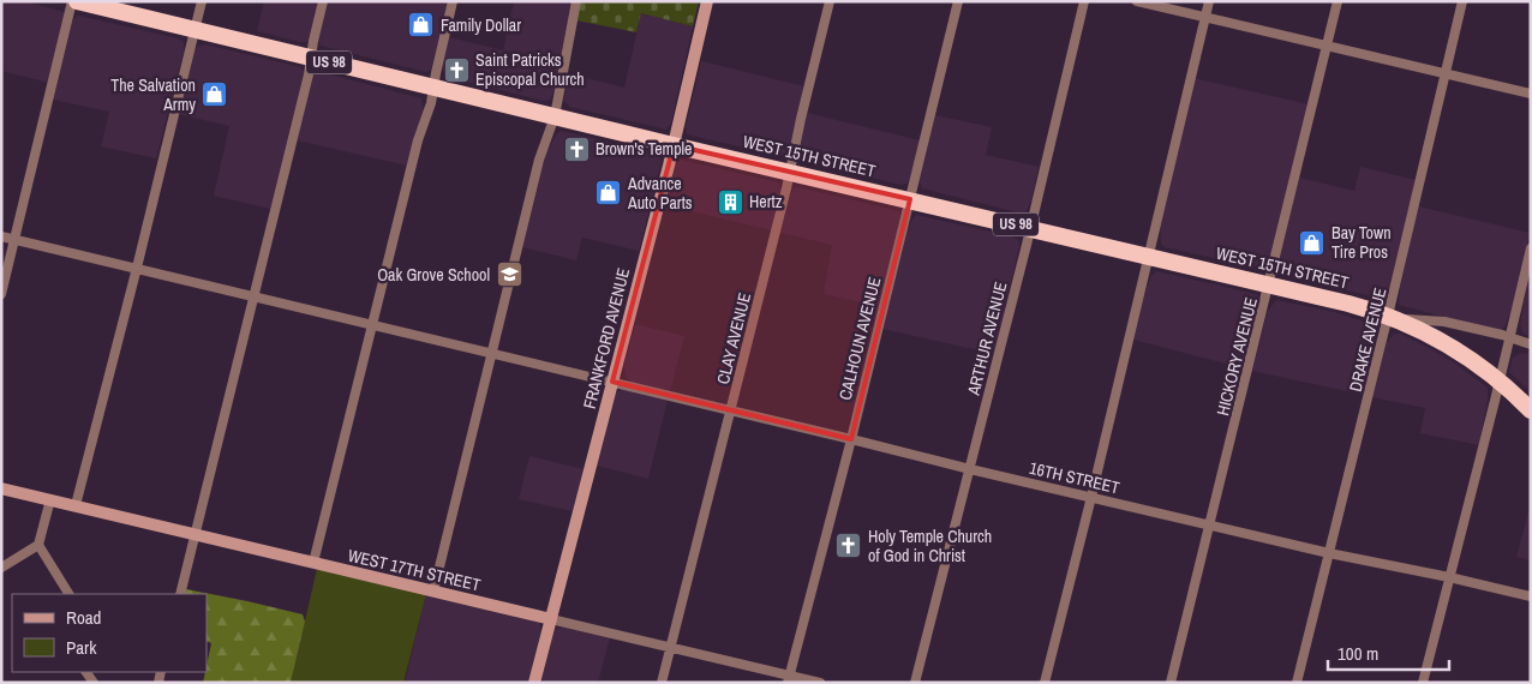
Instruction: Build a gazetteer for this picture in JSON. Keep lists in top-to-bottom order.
{
  "streets": {
    "highway": ["US 98", "WEST 15TH STREET"],
    "main road": ["FRANKFORD AVENUE", "WEST 17TH STREET"],
    "street": [
      "CLAY AVENUE",
      "CALHOUN AVENUE",
      "ARTHUR AVENUE",
      "DRAKE AVENUE",
      "HICKORY AVENUE",
      "16TH STREET"
    ]
  },
  "crossings": [
    ["US 98", "WEST 15TH STREET"],
    ["US 98", "DRAKE AVENUE"],
    ["WEST 15TH STREET", "FRANKFORD AVENUE"],
    ["WEST 15TH STREET", "CLAY AVENUE"],
    ["WEST 15TH STREET", "CALHOUN AVENUE"],
    ["WEST 15TH STREET", "ARTHUR AVENUE"],
    ["WEST 15TH STREET", "DRAKE AVENUE"],
    ["WEST 15TH STREET", "HICKORY AVENUE"],
    ["FRANKFORD AVENUE", "16TH STREET"],
    ["FRANKFORD AVENUE", "WEST 17TH STREET"],
    ["CLAY AVENUE", "16TH STREET"],
    ["CLAY AVENUE", "WEST 17TH STREET"],
    ["CALHOUN AVENUE", "16TH STREET"],
    ["CALHOUN AVENUE", "WEST 17TH STREET"],
    ["ARTHUR AVENUE", "16TH STREET"],
    ["DRAKE AVENUE", "16TH STREET"],
    ["HICKORY AVENUE", "16TH STREET"]
  ],
  "places": {
    "shop": [
      "Family Dollar",
      "The Salvation Army",
      "Advance Auto Parts",
      "Bay Town Tire Pros"
    ],
    "church": ["Saint Patricks Episcopal Church", "Brown's Temple", "Holy Temple Church of God in Christ"],
    "building": ["Hertz"],
    "school or university": ["Oak Grove School"]
  },
  "legend": ["Road", "Park"],
  "scale_bar": "100 m"
}
